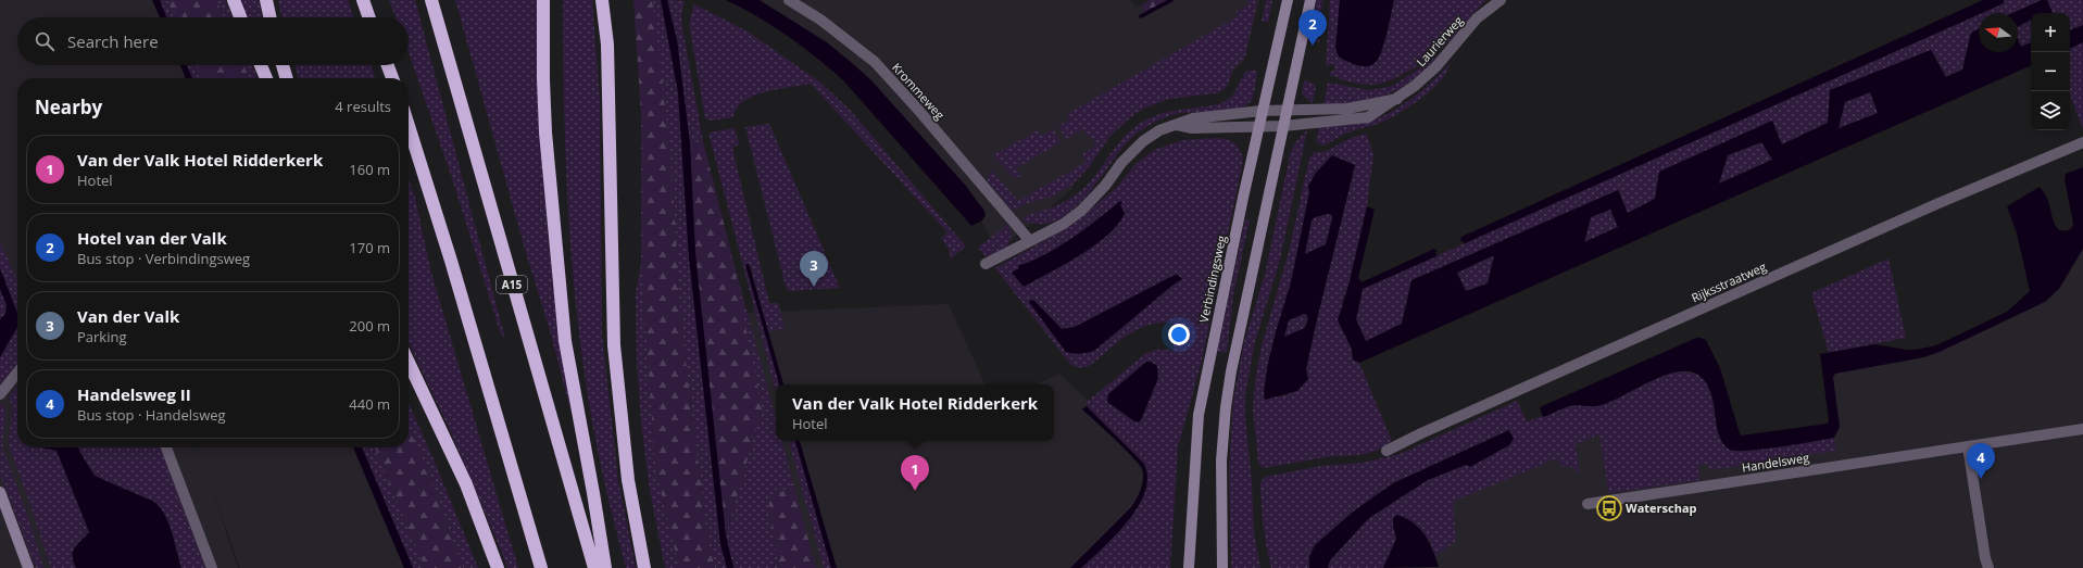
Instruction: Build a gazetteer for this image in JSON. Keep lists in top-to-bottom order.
{
  "streets": {
    "highway": ["A15"],
    "street": [
      "Laurierweg",
      "Krommeweg",
      "Verbindingsweg",
      "Rijksstraatweg",
      "Handelsweg"
    ]
  },
  "crossings": [
    ["Laurierweg", "Verbindingsweg"]
  ],
  "places": {
    "bus stop": ["Waterschap"]
  },
  "north": "left",
  "page": {
    "pins": [
      "2",
      "3",
      "4",
      "1"
    ],
    "map_buttons": ["+", "−"],
    "search": "Search here",
    "heading": ["Nearby", "4 results"],
    "list": [
      {
        "mark": "1",
        "name": "Van der Valk Hotel Ridderkerk",
        "note": "Hotel",
        "value": "160 m"
      },
      {
        "mark": "2",
        "name": "Hotel van der Valk",
        "note": "Bus stop · Verbindingsweg",
        "value": "170 m"
      },
      {
        "mark": "3",
        "name": "Van der Valk",
        "note": "Parking",
        "value": "200 m"
      },
      {
        "mark": "4",
        "name": "Handelsweg II",
        "note": "Bus stop · Handelsweg",
        "value": "440 m"
      }
    ],
    "popup": ["Van der Valk Hotel Ridderkerk", "Hotel"]
  }
}
